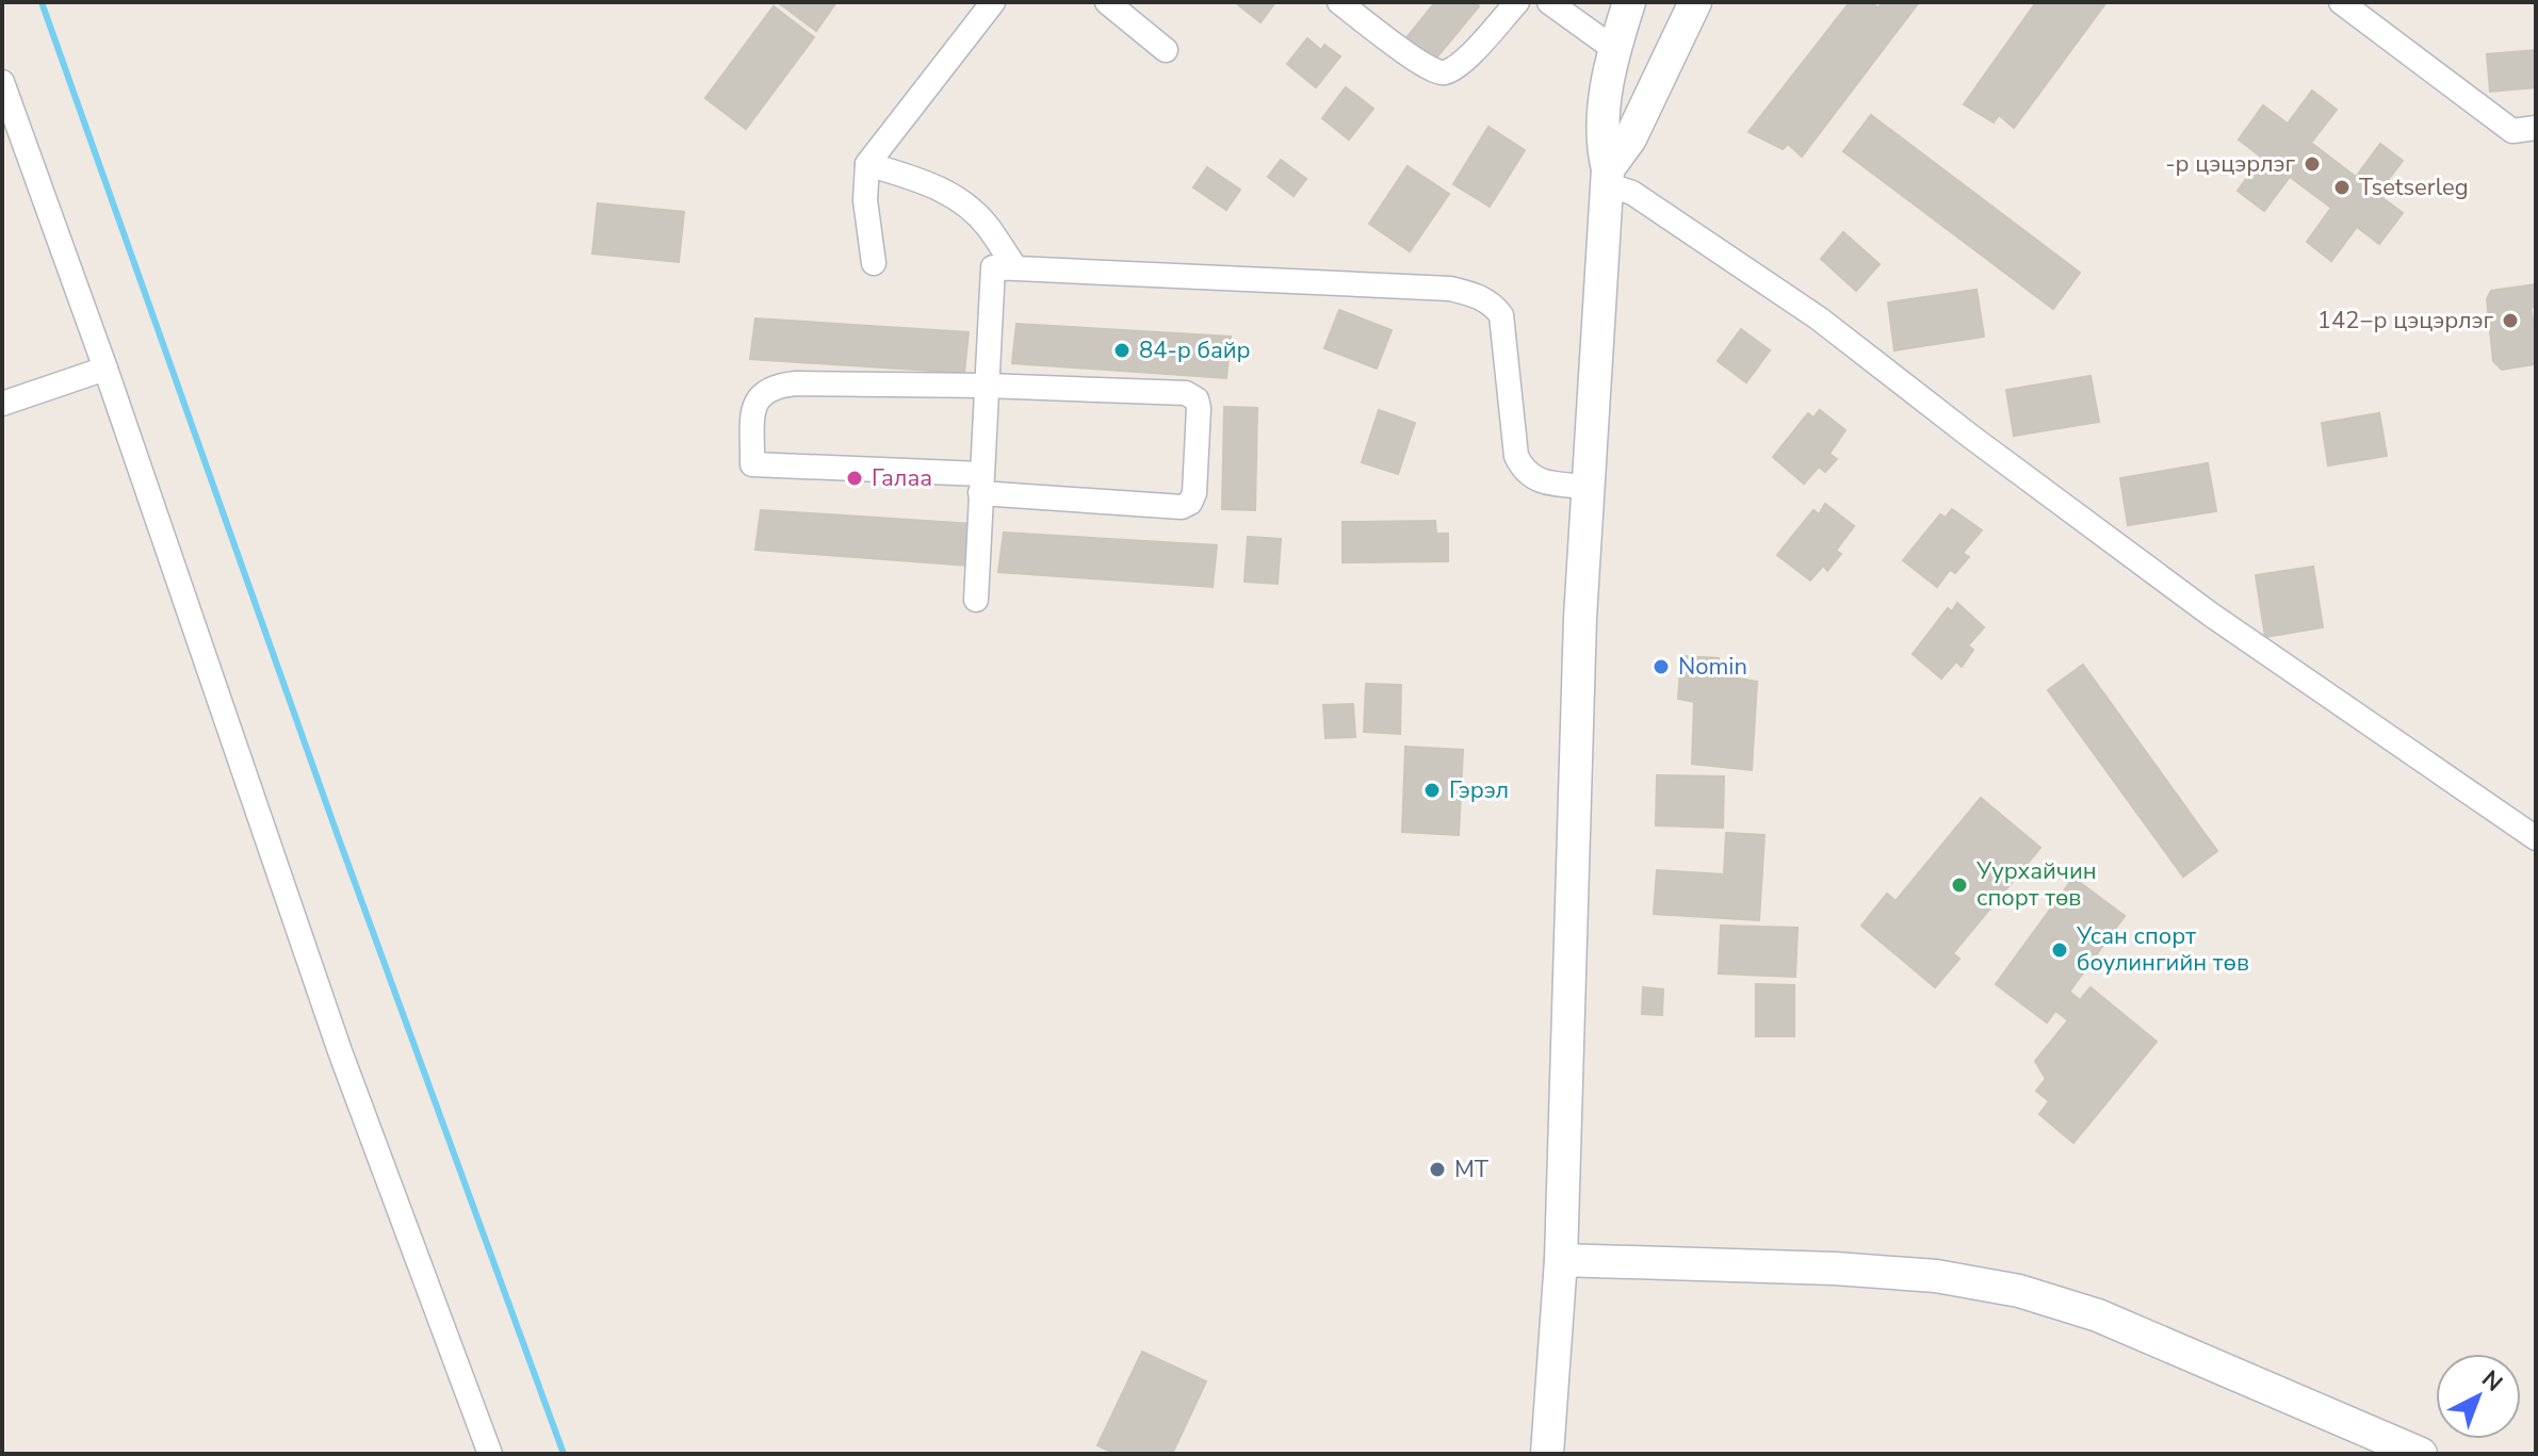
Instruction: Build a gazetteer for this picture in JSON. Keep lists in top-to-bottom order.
{
  "places": [
    "-р цэцэрлэг",
    "Tsetserleg",
    "142−р цэцэрлэг",
    "84-р байр",
    "Галаа",
    "Nomin",
    "Гэрэл",
    "Уурхайчин спорт төв",
    "Усан спорт боулингийн төв",
    "МТ"
  ],
  "north": "top right"
}
